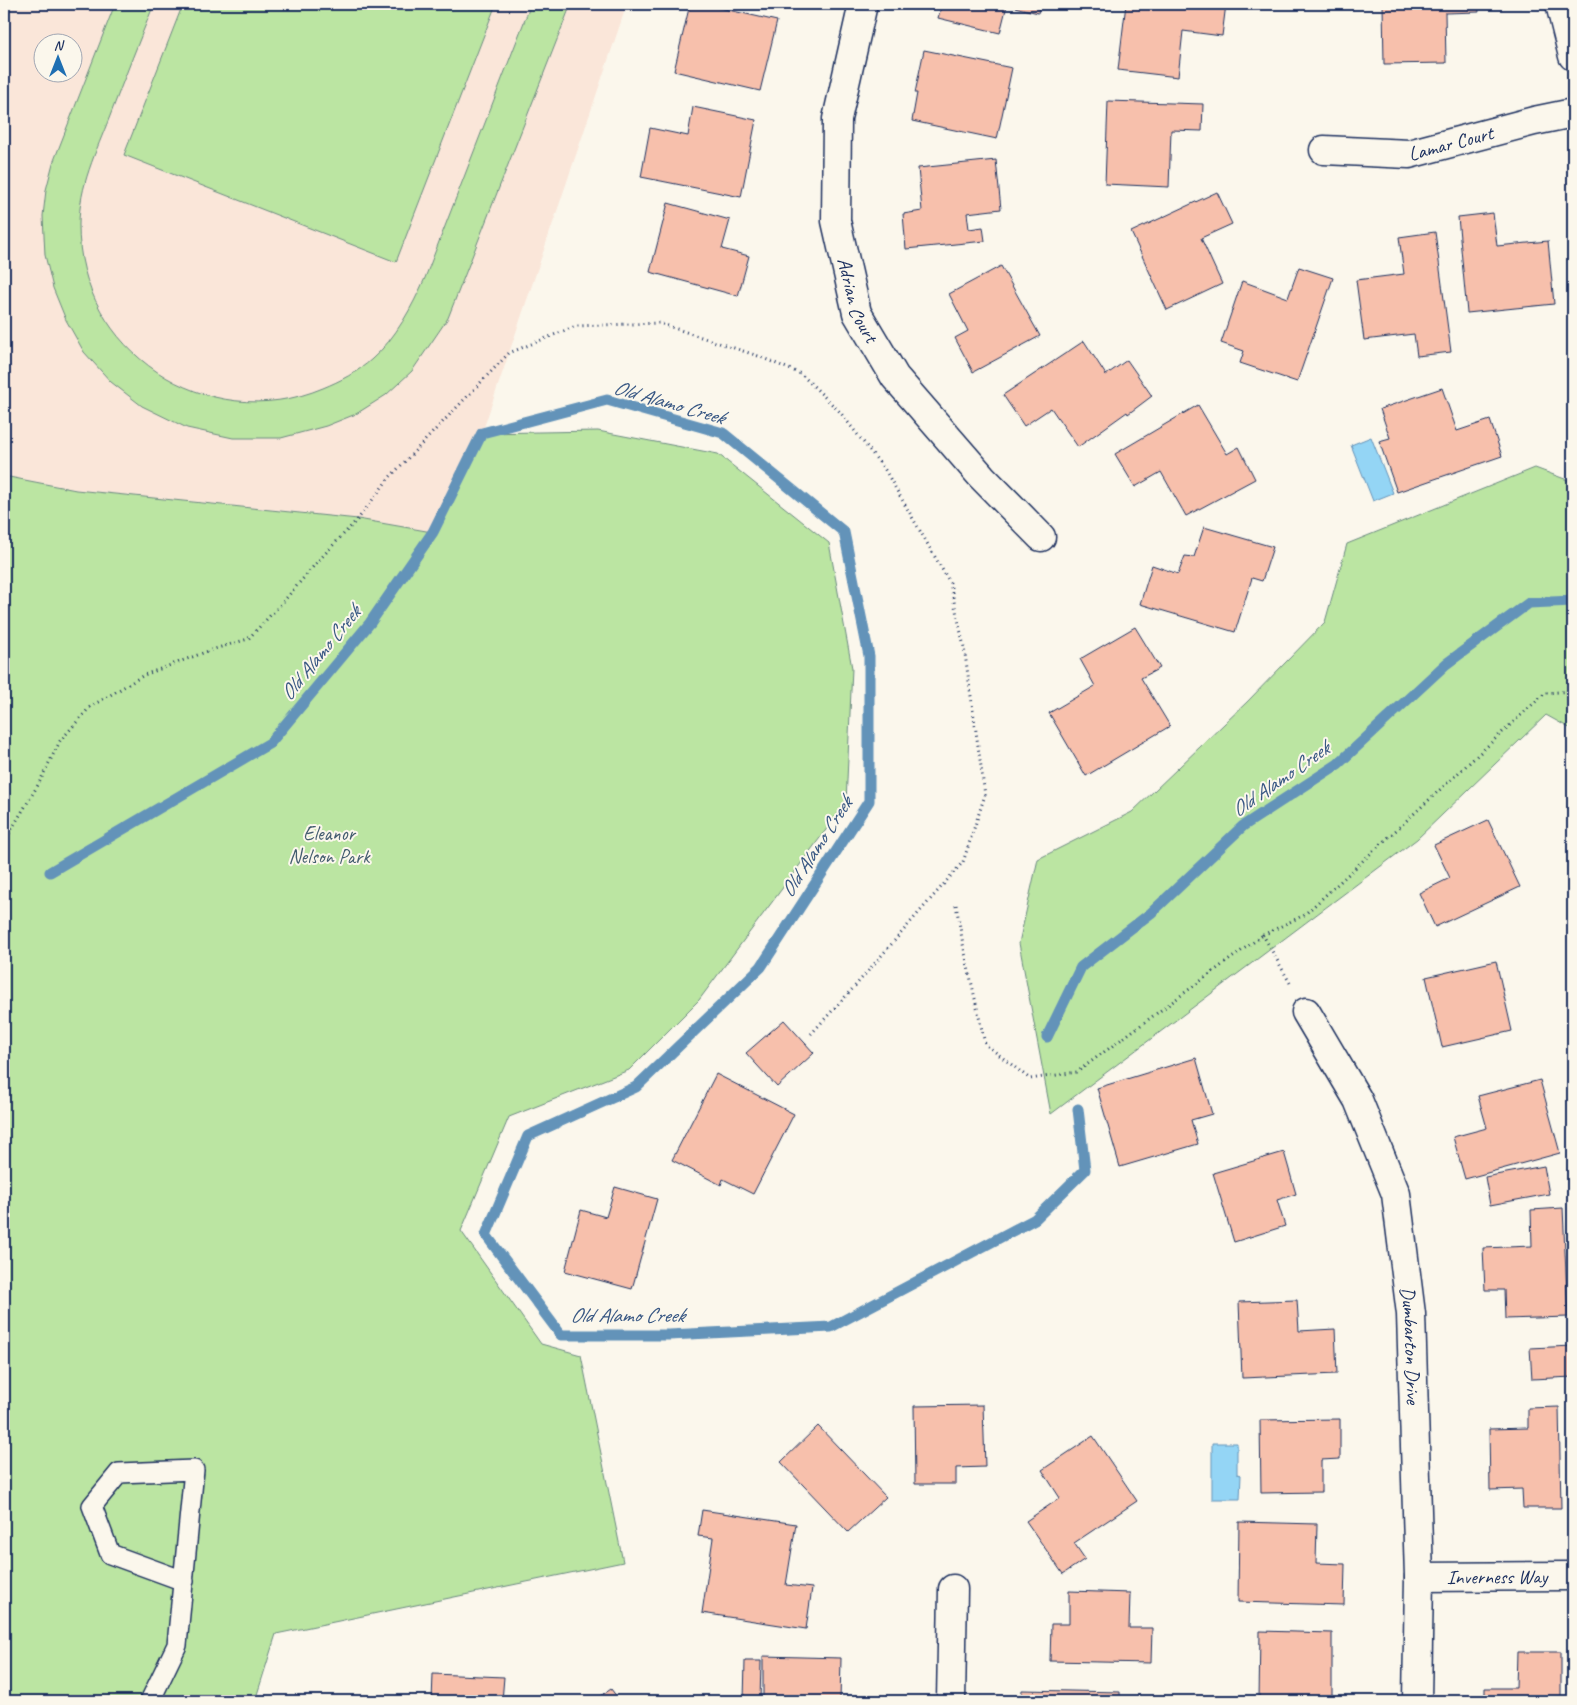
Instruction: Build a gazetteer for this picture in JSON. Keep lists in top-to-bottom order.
{
  "streets": {
    "street": [
      "Lamar Court",
      "Adrian Court",
      "Dumbarton Drive",
      "Inverness Way"
    ]
  },
  "crossings": [
    ["Dumbarton Drive", "Inverness Way"]
  ],
  "water": ["Old Alamo Creek"],
  "parks": ["Eleanor Nelson Park"],
  "north": "top"
}
